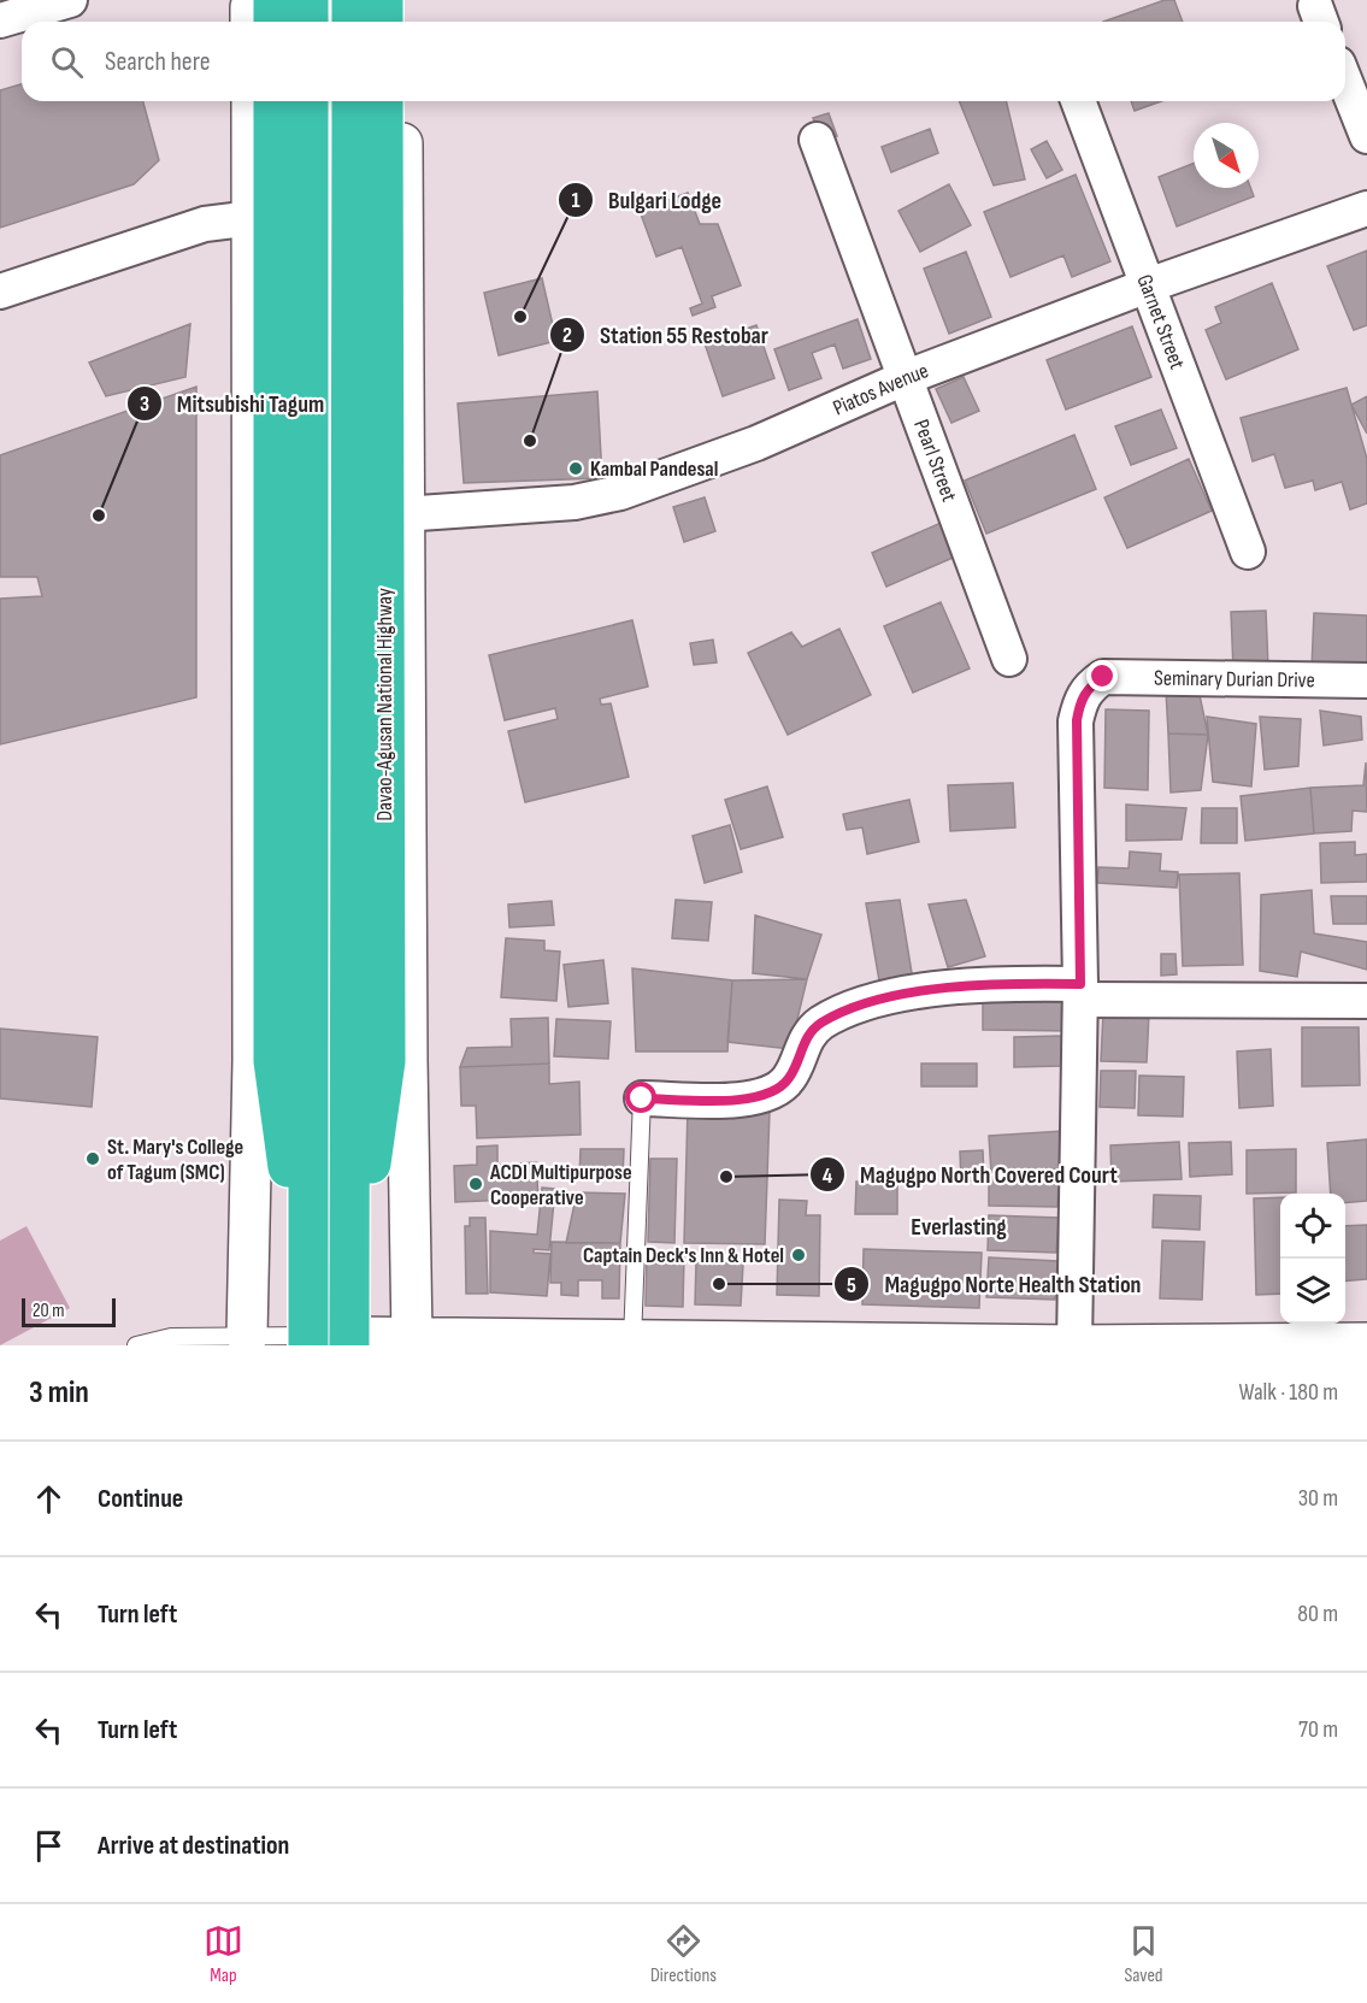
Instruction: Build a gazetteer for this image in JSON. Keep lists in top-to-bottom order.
{
  "streets": {
    "highway": ["Davao-Agusan National Highway"],
    "street": [
      "Garnet Street",
      "Piatos Avenue",
      "Pearl Street",
      "Seminary Durian Drive"
    ]
  },
  "crossings": [
    ["Garnet Street", "Piatos Avenue"],
    ["Piatos Avenue", "Pearl Street"],
    ["Piatos Avenue", "Davao-Agusan National Highway"]
  ],
  "districts": ["Everlasting"],
  "places": [
    "Bulgari Lodge",
    "Station 55 Restobar",
    "Kambal Pandesal",
    "Mitsubishi Tagum",
    "St. Mary's College of Tagum (SMC)",
    "Magugpo North Covered Court",
    "ACDI Multipurpose Cooperative",
    "Captain Deck's Inn & Hotel",
    "Magugpo Norte Health Station"
  ],
  "scale_bar": "20 m",
  "north": "bottom right",
  "page": {
    "search": "Search here",
    "scale": "20 m",
    "heading": ["3 min", "Walk · 180 m"],
    "list": [
      ["Continue", "30 m"],
      ["Turn left", "80 m"],
      ["Turn left", "70 m"],
      "Arrive at destination"
    ],
    "nav": ["Map", "Directions", "Saved"]
  }
}
